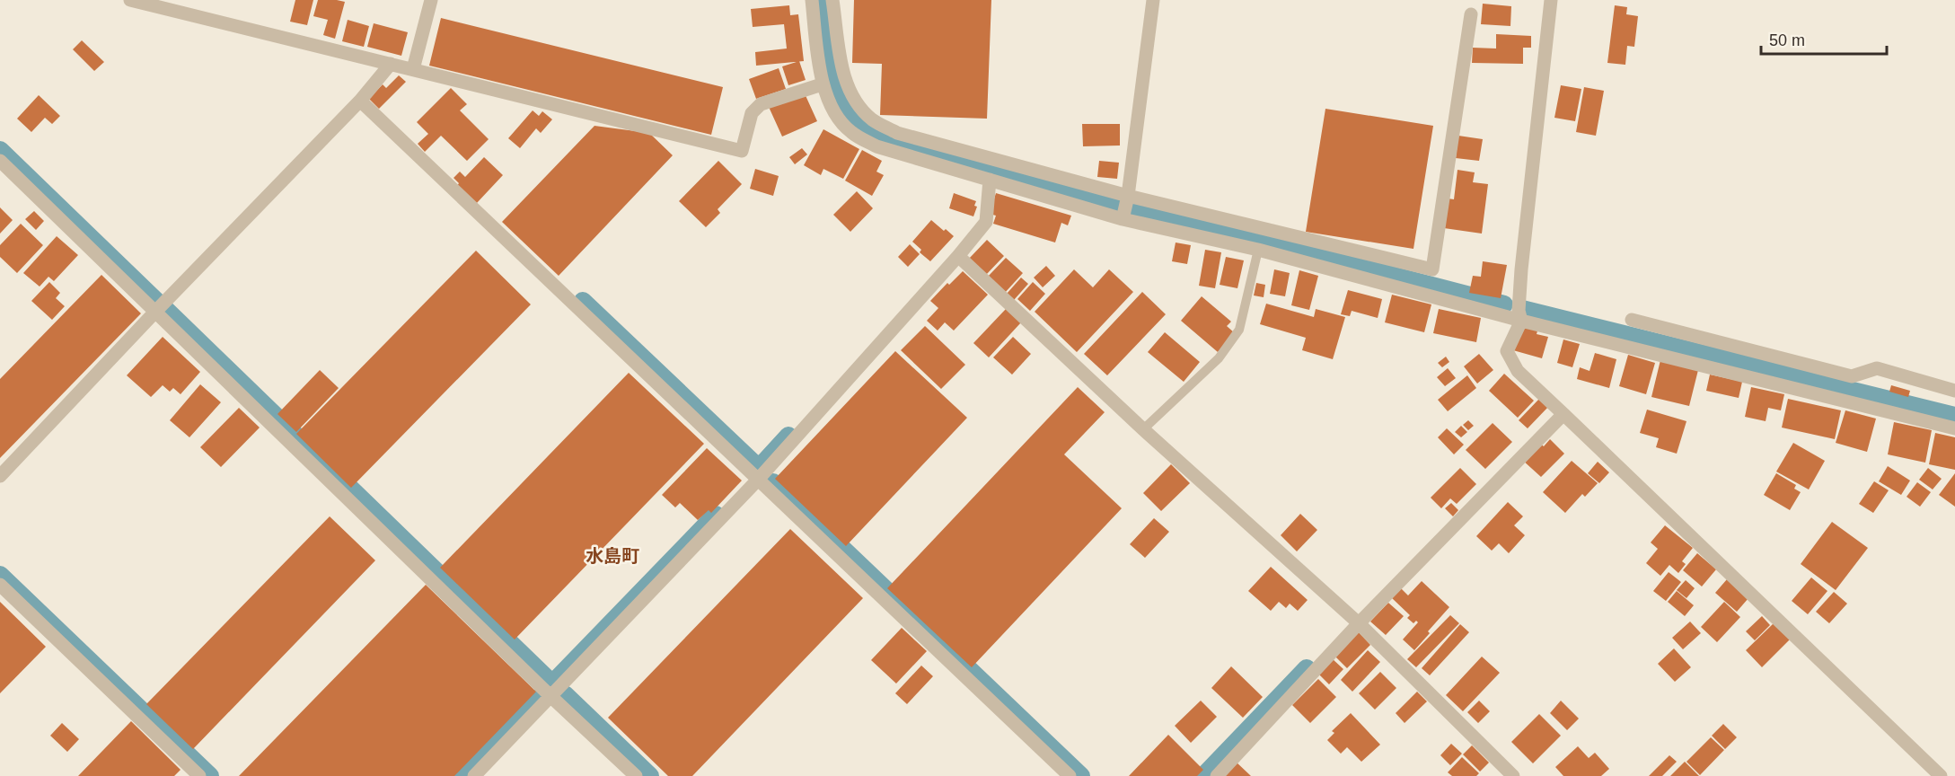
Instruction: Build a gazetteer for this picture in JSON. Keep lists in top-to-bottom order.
{
  "districts": ["水島町"],
  "scale_bar": "50 m"
}
